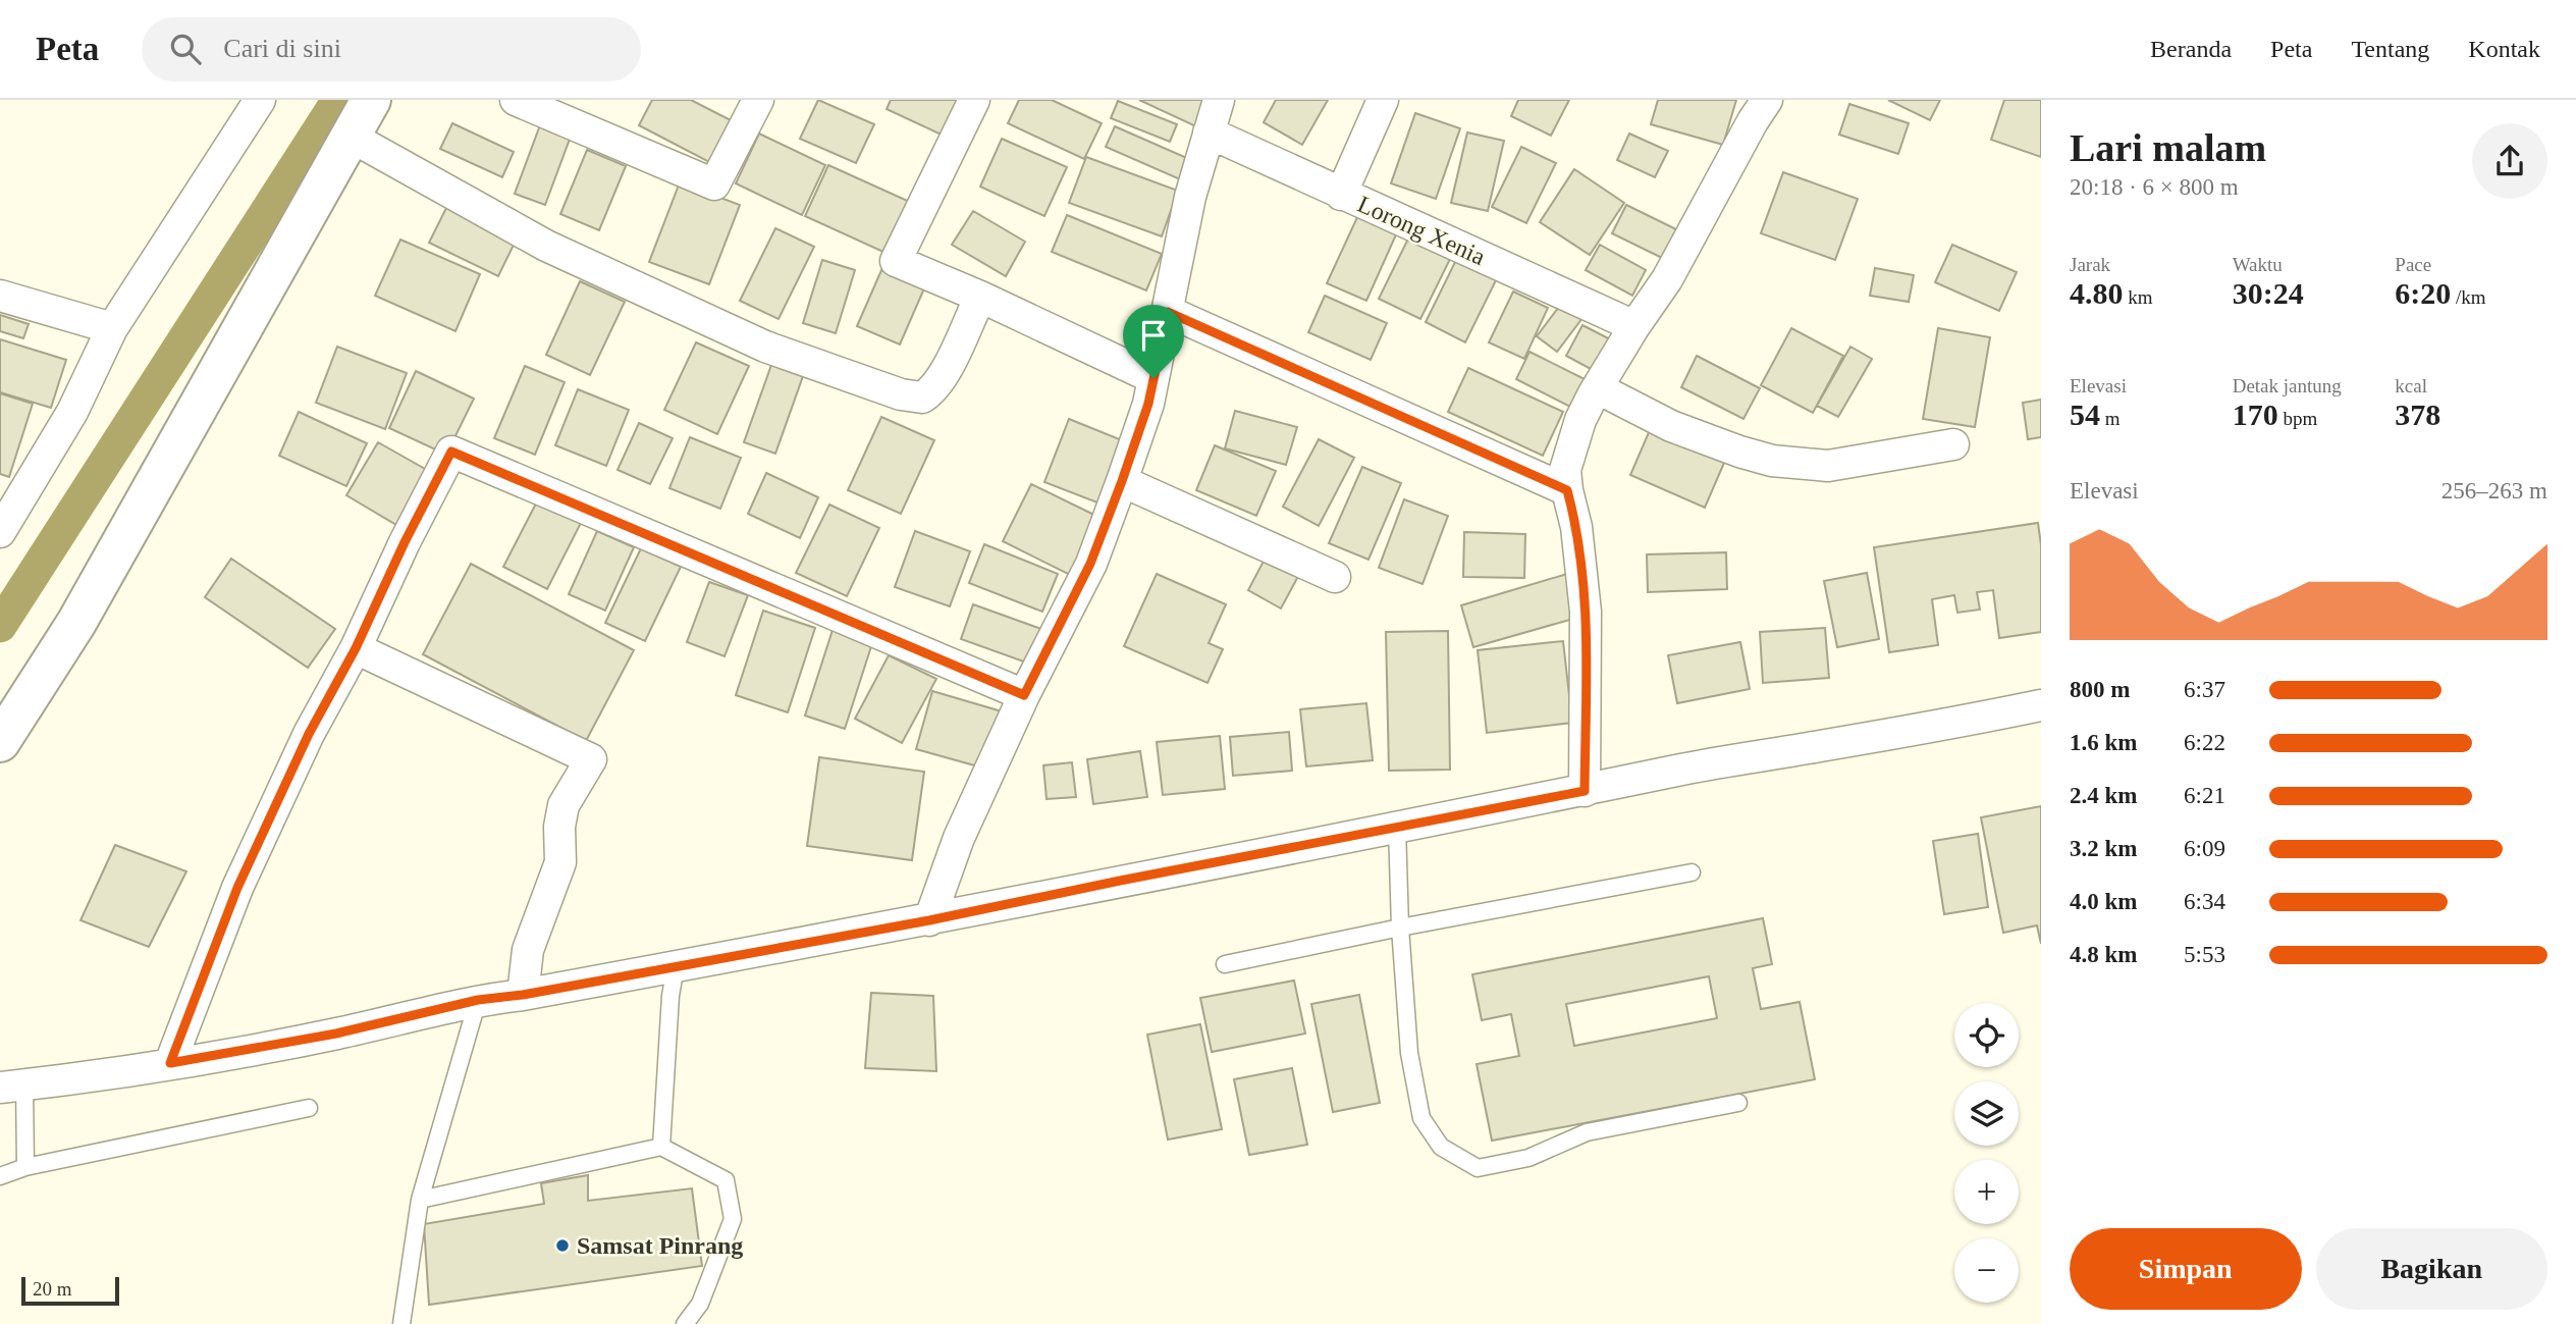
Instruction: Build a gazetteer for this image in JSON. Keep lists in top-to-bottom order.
{
  "streets": {
    "street": ["Lorong Xenia"]
  },
  "places": ["Samsat Pinrang"],
  "scale_bar": "20 m",
  "page": {
    "header": "Peta",
    "search": "Cari di sini",
    "nav": [
      "Beranda",
      "Peta",
      "Tentang",
      "Kontak"
    ],
    "heading": ["Lari malam", "20:18 · 6 × 800 m"],
    "stats": [
      ["Jarak", "4.80 km"],
      ["Waktu", "30:24"],
      ["Pace", "6:20 /km"],
      ["Elevasi", "54 m"],
      ["Detak jantung", "170 bpm"],
      ["kcal", "378"]
    ],
    "chart": ["Elevasi", "256–263 m"],
    "list": [
      {
        "name": "800 m",
        "note": "6:37"
      },
      {
        "name": "1.6 km",
        "note": "6:22"
      },
      {
        "name": "2.4 km",
        "note": "6:21"
      },
      {
        "name": "3.2 km",
        "note": "6:09"
      },
      {
        "name": "4.0 km",
        "note": "6:34"
      },
      {
        "name": "4.8 km",
        "note": "5:53"
      }
    ],
    "map_buttons": ["+", "−"],
    "buttons": ["Simpan", "Bagikan"],
    "scale": "20 m"
  }
}
